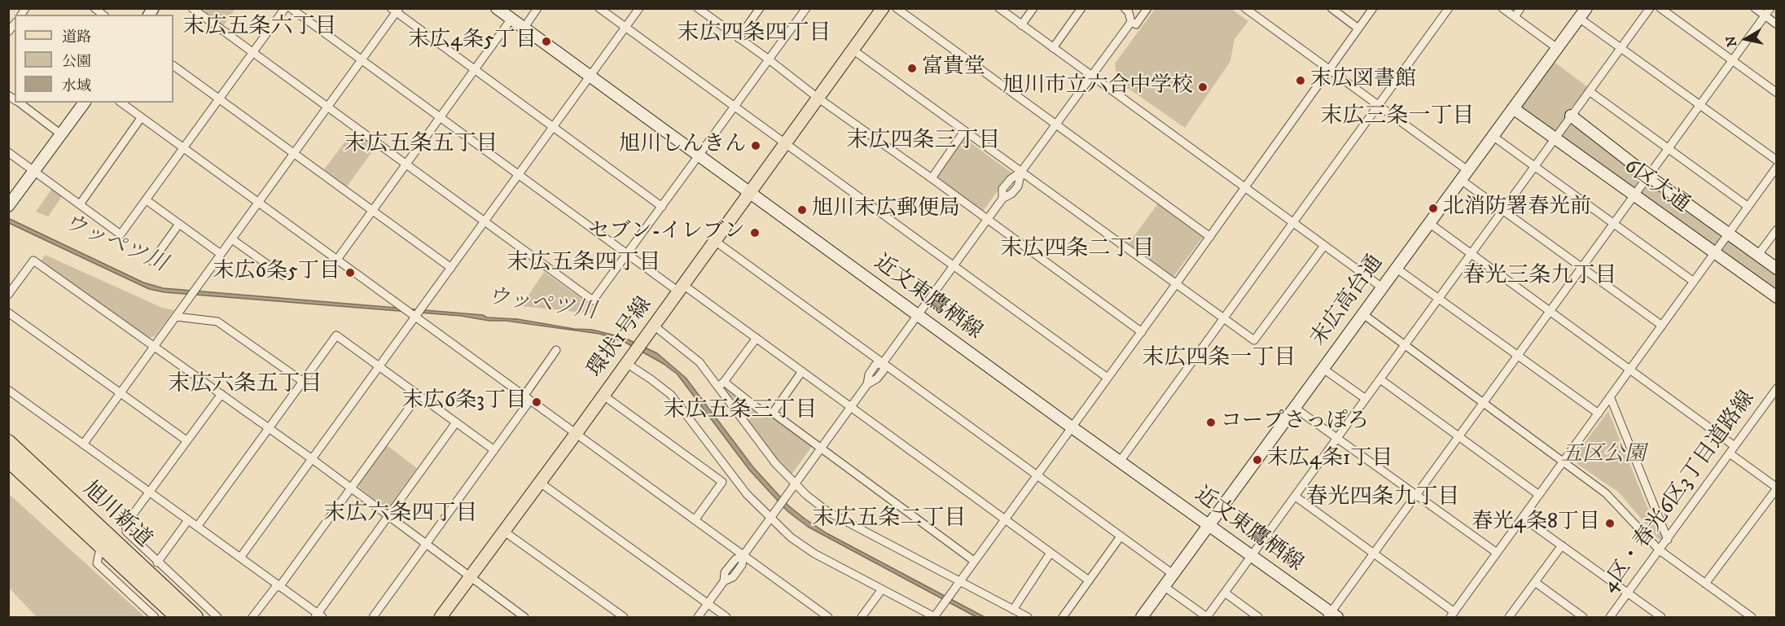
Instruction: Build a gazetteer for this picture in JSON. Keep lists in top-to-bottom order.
{
  "streets": {
    "highway": ["旭川新道"],
    "main road": ["環状1号線"],
    "street": [
      "6区大通",
      "近文東鷹栖線",
      "末広高台通",
      "4区・春光6区3丁目道路線"
    ]
  },
  "crossings": [
    ["6区大通", "末広高台通"],
    ["近文東鷹栖線", "末広高台通"],
    ["近文東鷹栖線", "環状1号線"]
  ],
  "districts": [
    "末広五条六丁目",
    "末広四条四丁目",
    "末広三条一丁目",
    "末広四条三丁目",
    "末広五条五丁目",
    "末広四条二丁目",
    "末広五条四丁目",
    "春光三条九丁目",
    "末広四条一丁目",
    "末広六条五丁目",
    "末広五条三丁目",
    "春光四条九丁目",
    "末広六条四丁目",
    "末広五条二丁目"
  ],
  "water": ["ウッペツ川"],
  "parks": ["五区公園"],
  "places": [
    "末広4条5丁目",
    "富貴堂",
    "末広図書館",
    "旭川市立六合中学校",
    "旭川しんきん",
    "北消防署春光前",
    "旭川末広郵便局",
    "セブン-イレブン",
    "末広6条5丁目",
    "末広6条3丁目",
    "コープさっぽろ",
    "末広4条1丁目",
    "春光4条8丁目"
  ],
  "legend": ["道路", "公園", "水域"],
  "north": "left"
}
